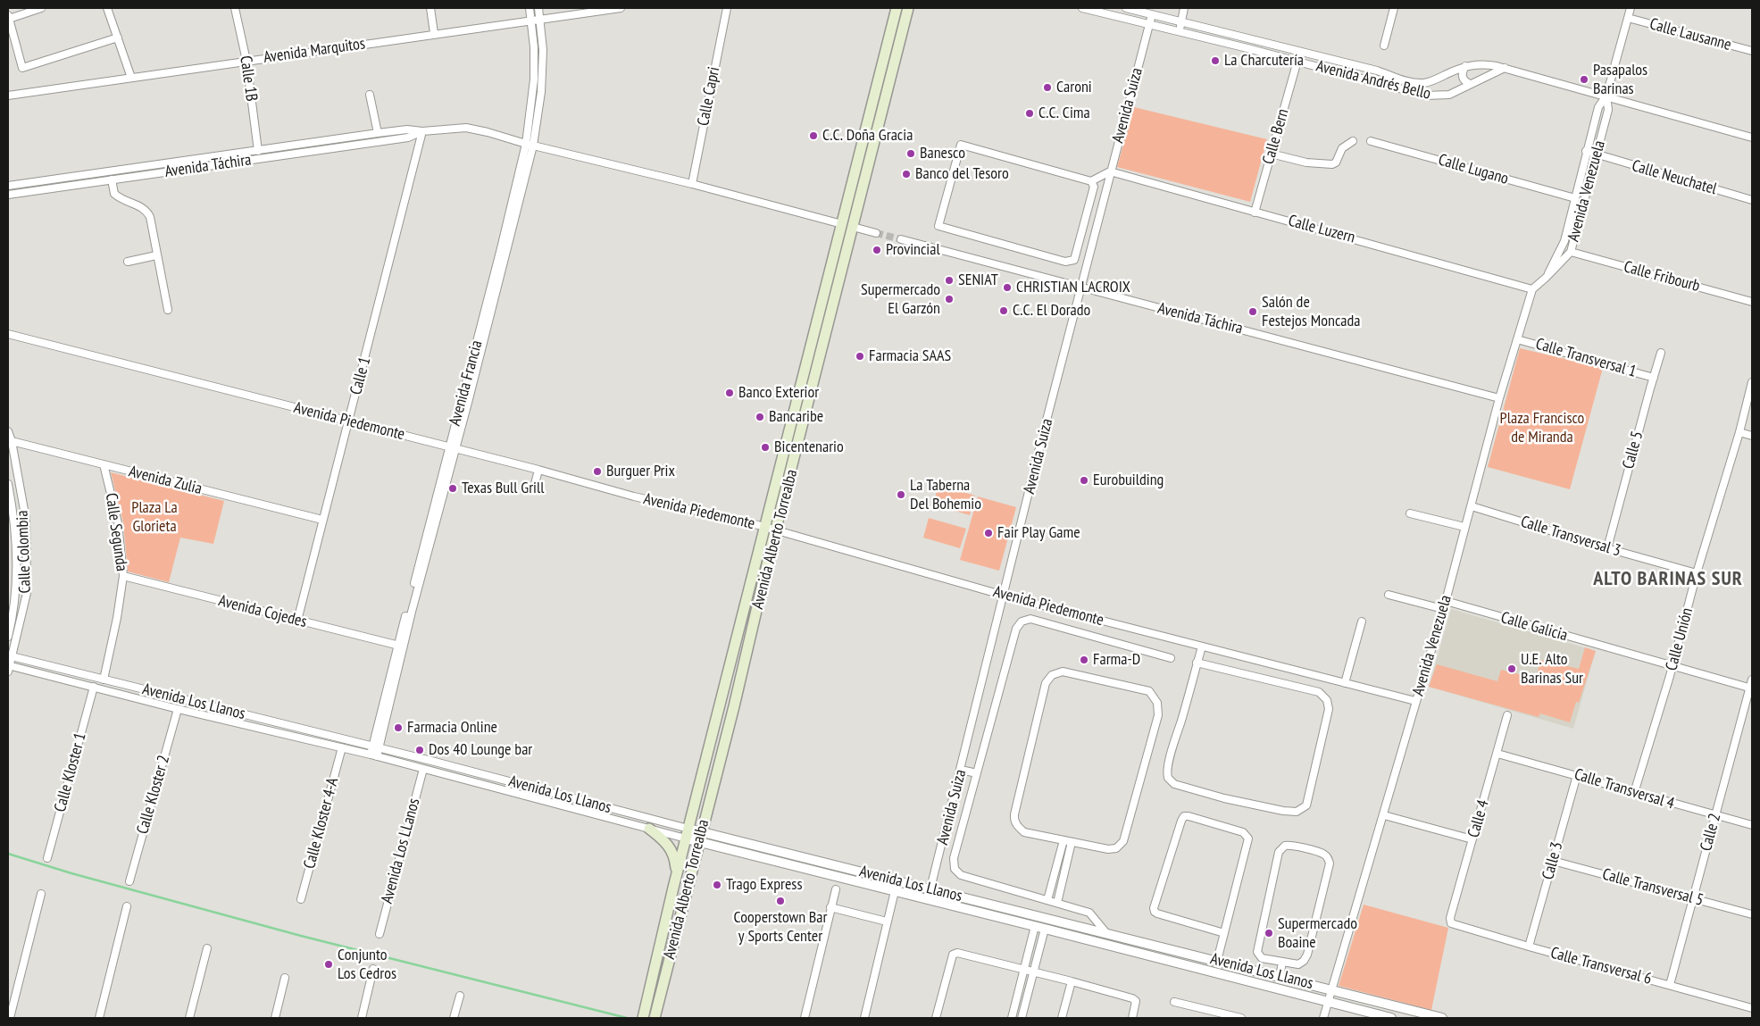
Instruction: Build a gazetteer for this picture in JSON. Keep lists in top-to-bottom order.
{
  "streets": {
    "main road": ["Avenida Alberto Torrealba"],
    "street": [
      "Calle Lausanne",
      "Avenida Marquitos",
      "Calle 1B",
      "Avenida Andrés Bello",
      "Calle Capri",
      "Avenida Suiza",
      "Calle Bern",
      "Avenida Táchira",
      "Calle Lugano",
      "Calle Neuchatel",
      "Avenida Venezuela",
      "Calle Luzern",
      "Calle Fribourb",
      "Calle Transversal 1",
      "Calle 1",
      "Avenida Francia",
      "Avenida Piedemonte",
      "Calle 5",
      "Avenida Zulia",
      "Calle Segunda",
      "Calle Transversal 3",
      "Calle Colombia",
      "Avenida Cojedes",
      "Calle Galicia",
      "Calle Unión",
      "Avenida Los Llanos",
      "Calle Kloster 1",
      "Calle Transversal 4",
      "Calle Kloster 2",
      "Calle 4",
      "Calle Kloster 4-A",
      "Calle 2",
      "Avenida Los LLanos",
      "Calle 3",
      "Calle Transversal 5",
      "Calle Transversal 6"
    ]
  },
  "crossings": [
    ["Calle Lausanne", "Avenida Venezuela"],
    ["Avenida Marquitos", "Calle 1B"],
    ["Avenida Marquitos", "Avenida Francia"],
    ["Avenida Andrés Bello", "Avenida Suiza"],
    ["Avenida Andrés Bello", "Calle Bern"],
    ["Avenida Andrés Bello", "Avenida Venezuela"],
    ["Avenida Suiza", "Avenida Táchira"],
    ["Avenida Suiza", "Calle Luzern"],
    ["Avenida Suiza", "Avenida Piedemonte"],
    ["Avenida Suiza", "Avenida Los Llanos"],
    ["Calle Bern", "Calle Luzern"],
    ["Avenida Táchira", "Avenida Venezuela"],
    ["Calle Lugano", "Avenida Venezuela"],
    ["Calle Neuchatel", "Avenida Venezuela"],
    ["Avenida Venezuela", "Calle Luzern"],
    ["Avenida Venezuela", "Calle Fribourb"],
    ["Avenida Venezuela", "Calle Transversal 1"],
    ["Avenida Venezuela", "Avenida Piedemonte"],
    ["Avenida Venezuela", "Calle Transversal 3"],
    ["Avenida Venezuela", "Calle Galicia"],
    ["Avenida Venezuela", "Avenida Los Llanos"],
    ["Calle Transversal 1", "Calle 5"],
    ["Calle 1", "Avenida Piedemonte"],
    ["Calle 1", "Avenida Zulia"],
    ["Calle 1", "Avenida Cojedes"],
    ["Avenida Francia", "Avenida Piedemonte"],
    ["Avenida Francia", "Avenida Cojedes"],
    ["Avenida Francia", "Avenida Los Llanos"],
    ["Avenida Piedemonte", "Avenida Alberto Torrealba"],
    ["Calle 5", "Calle Transversal 3"],
    ["Avenida Zulia", "Calle Segunda"],
    ["Avenida Zulia", "Calle Colombia"],
    ["Calle Segunda", "Avenida Cojedes"],
    ["Calle Segunda", "Avenida Los Llanos"],
    ["Calle Transversal 3", "Calle Unión"],
    ["Avenida Alberto Torrealba", "Avenida Los Llanos"],
    ["Calle Colombia", "Avenida Los Llanos"],
    ["Calle Galicia", "Calle Unión"],
    ["Calle Galicia", "Calle 2"],
    ["Calle Unión", "Calle Transversal 4"],
    ["Avenida Los Llanos", "Calle Kloster 1"],
    ["Avenida Los Llanos", "Calle Kloster 2"],
    ["Avenida Los Llanos", "Calle Kloster 4-A"],
    ["Avenida Los Llanos", "Avenida Los LLanos"],
    ["Calle Transversal 4", "Calle 4"],
    ["Calle Transversal 4", "Calle 2"],
    ["Calle Transversal 4", "Calle 3"],
    ["Calle 4", "Calle Transversal 6"],
    ["Calle 2", "Calle Transversal 5"],
    ["Calle 2", "Calle Transversal 6"],
    ["Calle 3", "Calle Transversal 5"],
    ["Calle 3", "Calle Transversal 6"]
  ],
  "districts": ["ALTO BARINAS SUR"],
  "parks": ["Plaza Francisco de Miranda", "Plaza La Glorieta"],
  "places": [
    "La Charcutería",
    "Pasapalos Barinas",
    "Caroni",
    "C.C. Cima",
    "C.C. Doña Gracia",
    "Banesco",
    "Banco del Tesoro",
    "Provincial",
    "SENIAT",
    "CHRISTIAN LACROIX",
    "Supermercado El Garzón",
    "C.C. El Dorado",
    "Salón de Festejos Moncada",
    "Farmacia SAAS",
    "Banco Exterior",
    "Bancaribe",
    "Bicentenario",
    "Burguer Prix",
    "Eurobuilding",
    "Texas Bull Grill",
    "La Taberna Del Bohemio",
    "Fair Play Game",
    "Farma-D",
    "U.E. Alto Barinas Sur",
    "Farmacia Online",
    "Dos 40 Lounge bar",
    "Trago Express",
    "Cooperstown Bar y Sports Center",
    "Supermercado Boaine",
    "Conjunto Los Cedros"
  ]
}
